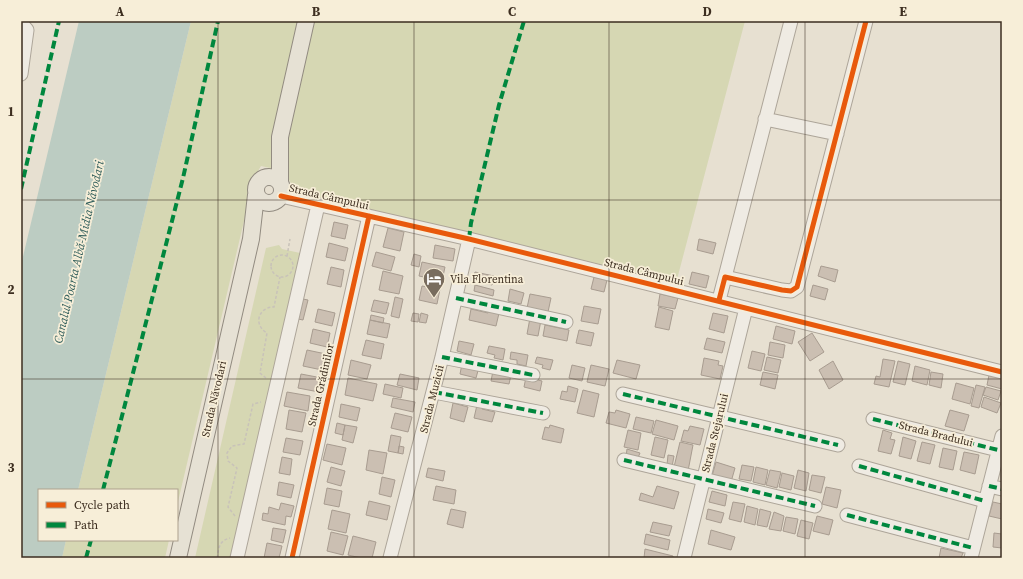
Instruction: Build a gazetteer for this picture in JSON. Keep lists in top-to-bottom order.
{
  "streets": {
    "main road": ["Strada Năvodari"],
    "street": [
      "Strada Câmpului",
      "Strada Grădinilor",
      "Strada Muzicii",
      "Strada Stejarului",
      "Strada Bradului"
    ]
  },
  "crossings": [
    ["Strada Câmpului", "Strada Grădinilor"],
    ["Strada Câmpului", "Strada Năvodari"],
    ["Strada Câmpului", "Strada Muzicii"],
    ["Strada Câmpului", "Strada Stejarului"]
  ],
  "water": ["Canalul Poarta Albă-Midia Năvodari"],
  "places": {
    "hotel": ["Vila Florentina"]
  },
  "legend": ["Cycle path", "Path"],
  "grid": {
    "columns": [
      "A",
      "B",
      "C",
      "D",
      "E"
    ],
    "rows": ["1", "2", "3"]
  }
}
